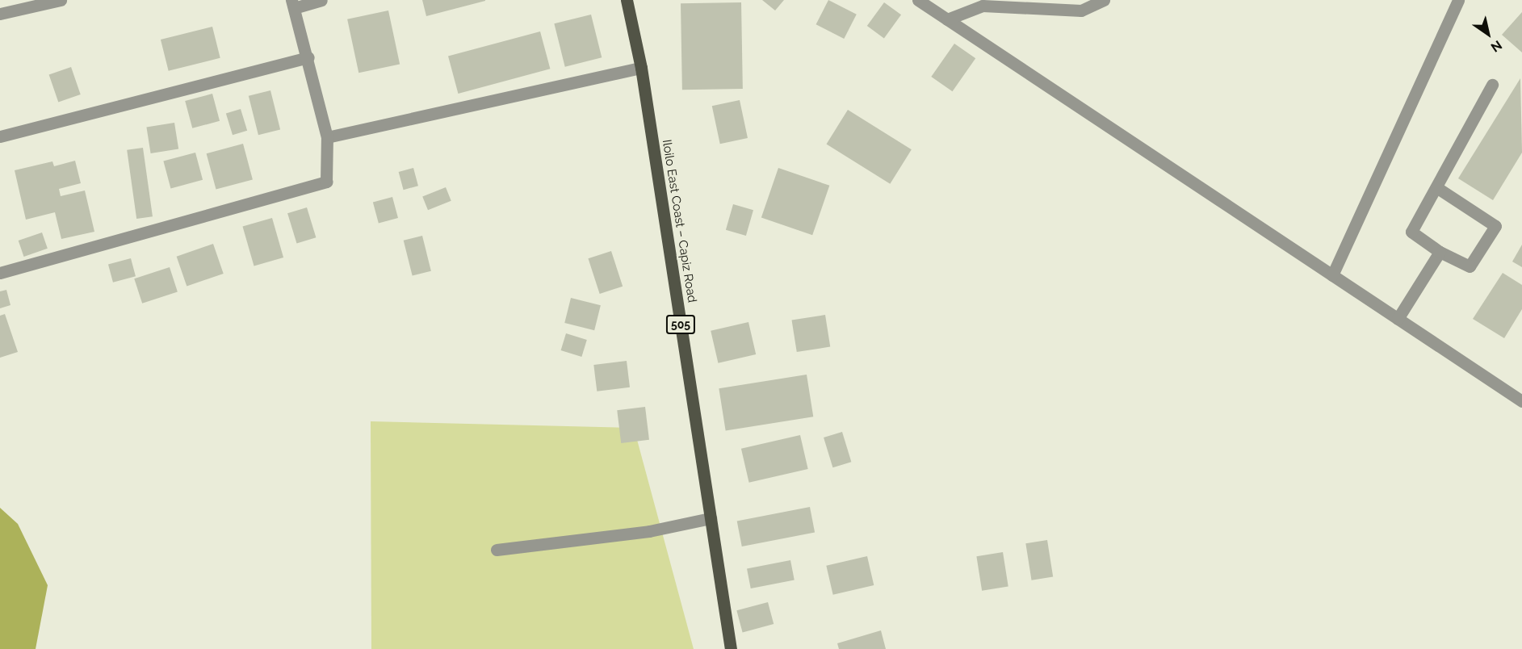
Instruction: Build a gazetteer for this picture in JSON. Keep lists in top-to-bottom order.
{
  "streets": {
    "main road": ["Iloilo East Coast – Capiz Road", "505"]
  },
  "north": "bottom right"
}
